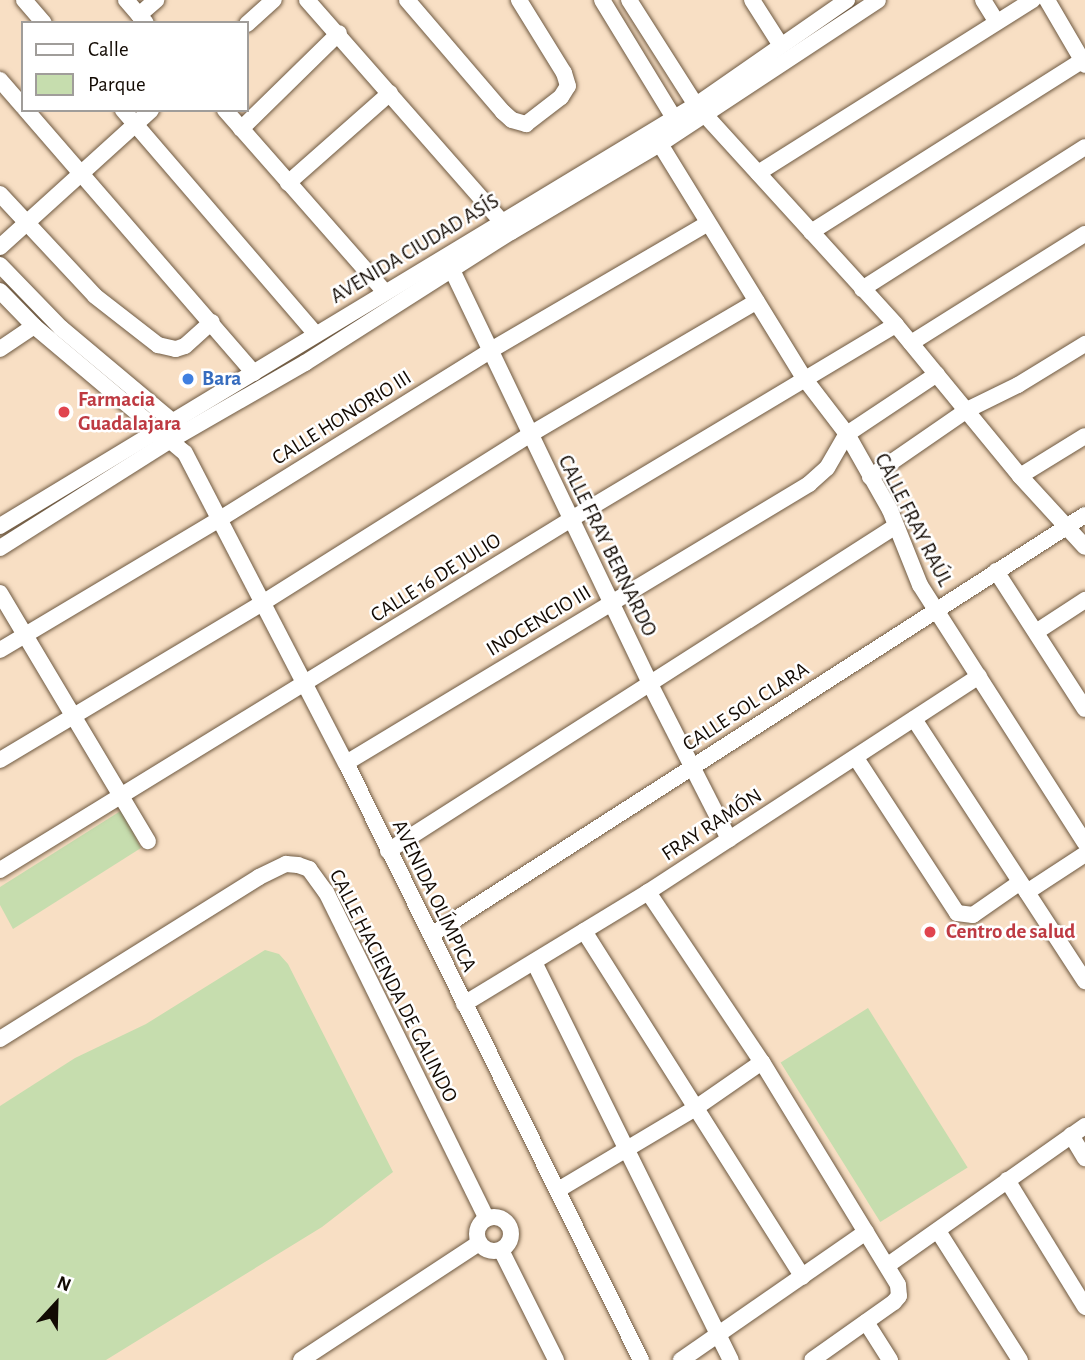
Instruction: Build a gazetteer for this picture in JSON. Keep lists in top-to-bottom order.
{
  "streets": {
    "street": [
      "AVENIDA CIUDAD ASÍS",
      "CALLE HONORIO III",
      "CALLE FRAY RAÚL",
      "CALLE FRAY BERNARDO",
      "CALLE 16 DE JULIO",
      "INOCENCIO III",
      "CALLE SOL CLARA",
      "FRAY RAMÓN",
      "AVENIDA OLÍMPICA",
      "CALLE HACIENDA DE GALINDO"
    ]
  },
  "crossings": [
    ["AVENIDA CIUDAD ASÍS", "CALLE FRAY RAÚL"],
    ["AVENIDA CIUDAD ASÍS", "CALLE FRAY BERNARDO"],
    ["AVENIDA CIUDAD ASÍS", "AVENIDA OLÍMPICA"],
    ["CALLE HONORIO III", "CALLE FRAY RAÚL"],
    ["CALLE HONORIO III", "CALLE FRAY BERNARDO"],
    ["CALLE HONORIO III", "AVENIDA OLÍMPICA"],
    ["CALLE FRAY RAÚL", "CALLE 16 DE JULIO"],
    ["CALLE FRAY RAÚL", "INOCENCIO III"],
    ["CALLE FRAY RAÚL", "CALLE SOL CLARA"],
    ["CALLE FRAY RAÚL", "FRAY RAMÓN"],
    ["CALLE FRAY BERNARDO", "CALLE 16 DE JULIO"],
    ["CALLE FRAY BERNARDO", "INOCENCIO III"],
    ["CALLE FRAY BERNARDO", "CALLE SOL CLARA"],
    ["CALLE FRAY BERNARDO", "FRAY RAMÓN"],
    ["CALLE 16 DE JULIO", "AVENIDA OLÍMPICA"],
    ["INOCENCIO III", "AVENIDA OLÍMPICA"],
    ["CALLE SOL CLARA", "AVENIDA OLÍMPICA"],
    ["FRAY RAMÓN", "AVENIDA OLÍMPICA"]
  ],
  "places": ["Bara", "Farmacia Guadalajara", "Centro de salud"],
  "legend": ["Calle", "Parque"],
  "north": "top"
}
